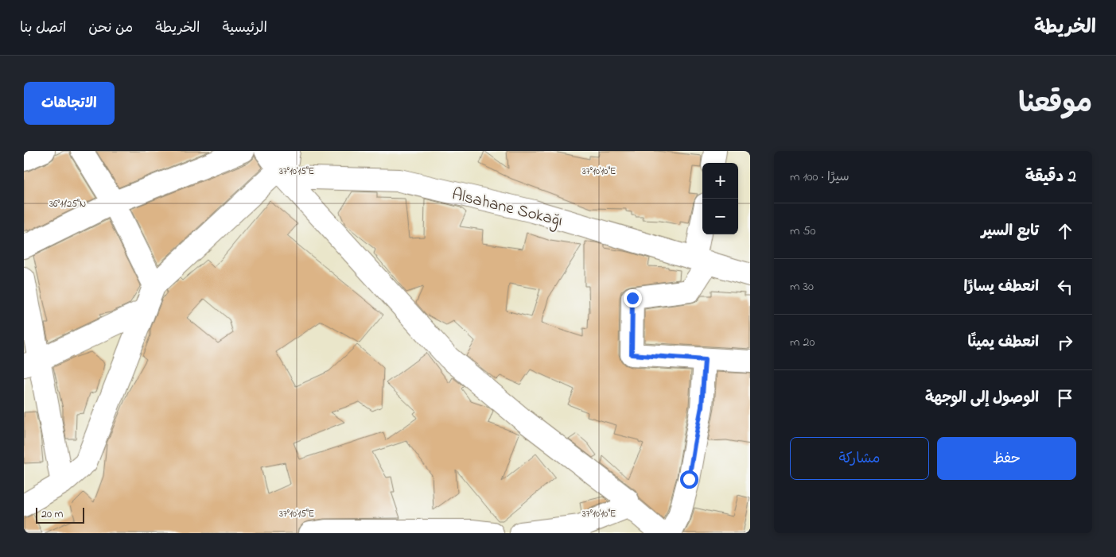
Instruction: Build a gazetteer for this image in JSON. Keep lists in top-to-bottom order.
{
  "streets": {
    "street": ["Alsahane Sokağı"]
  },
  "scale_bar": "20 m",
  "page": {
    "header": "الخريطة",
    "nav": [
      "الرئيسية",
      "الخريطة",
      "من نحن",
      "اتصل بنا"
    ],
    "title": "موقعنا",
    "buttons": [
      "الاتجاهات",
      ["حفظ", "مشاركة"]
    ],
    "heading": ["2 دقيقة", "سيرًا · 100 m"],
    "map_buttons": ["+", "−"],
    "list": [
      ["تابع السير", "50 m"],
      ["انعطف يسارًا", "30 m"],
      ["انعطف يمينًا", "20 m"],
      "الوصول إلى الوجهة"
    ],
    "scale": "20 m"
  },
  "coordinates": ["37°10'15\"E", "37°10'10\"E", "36°11'25\"N"]
}
